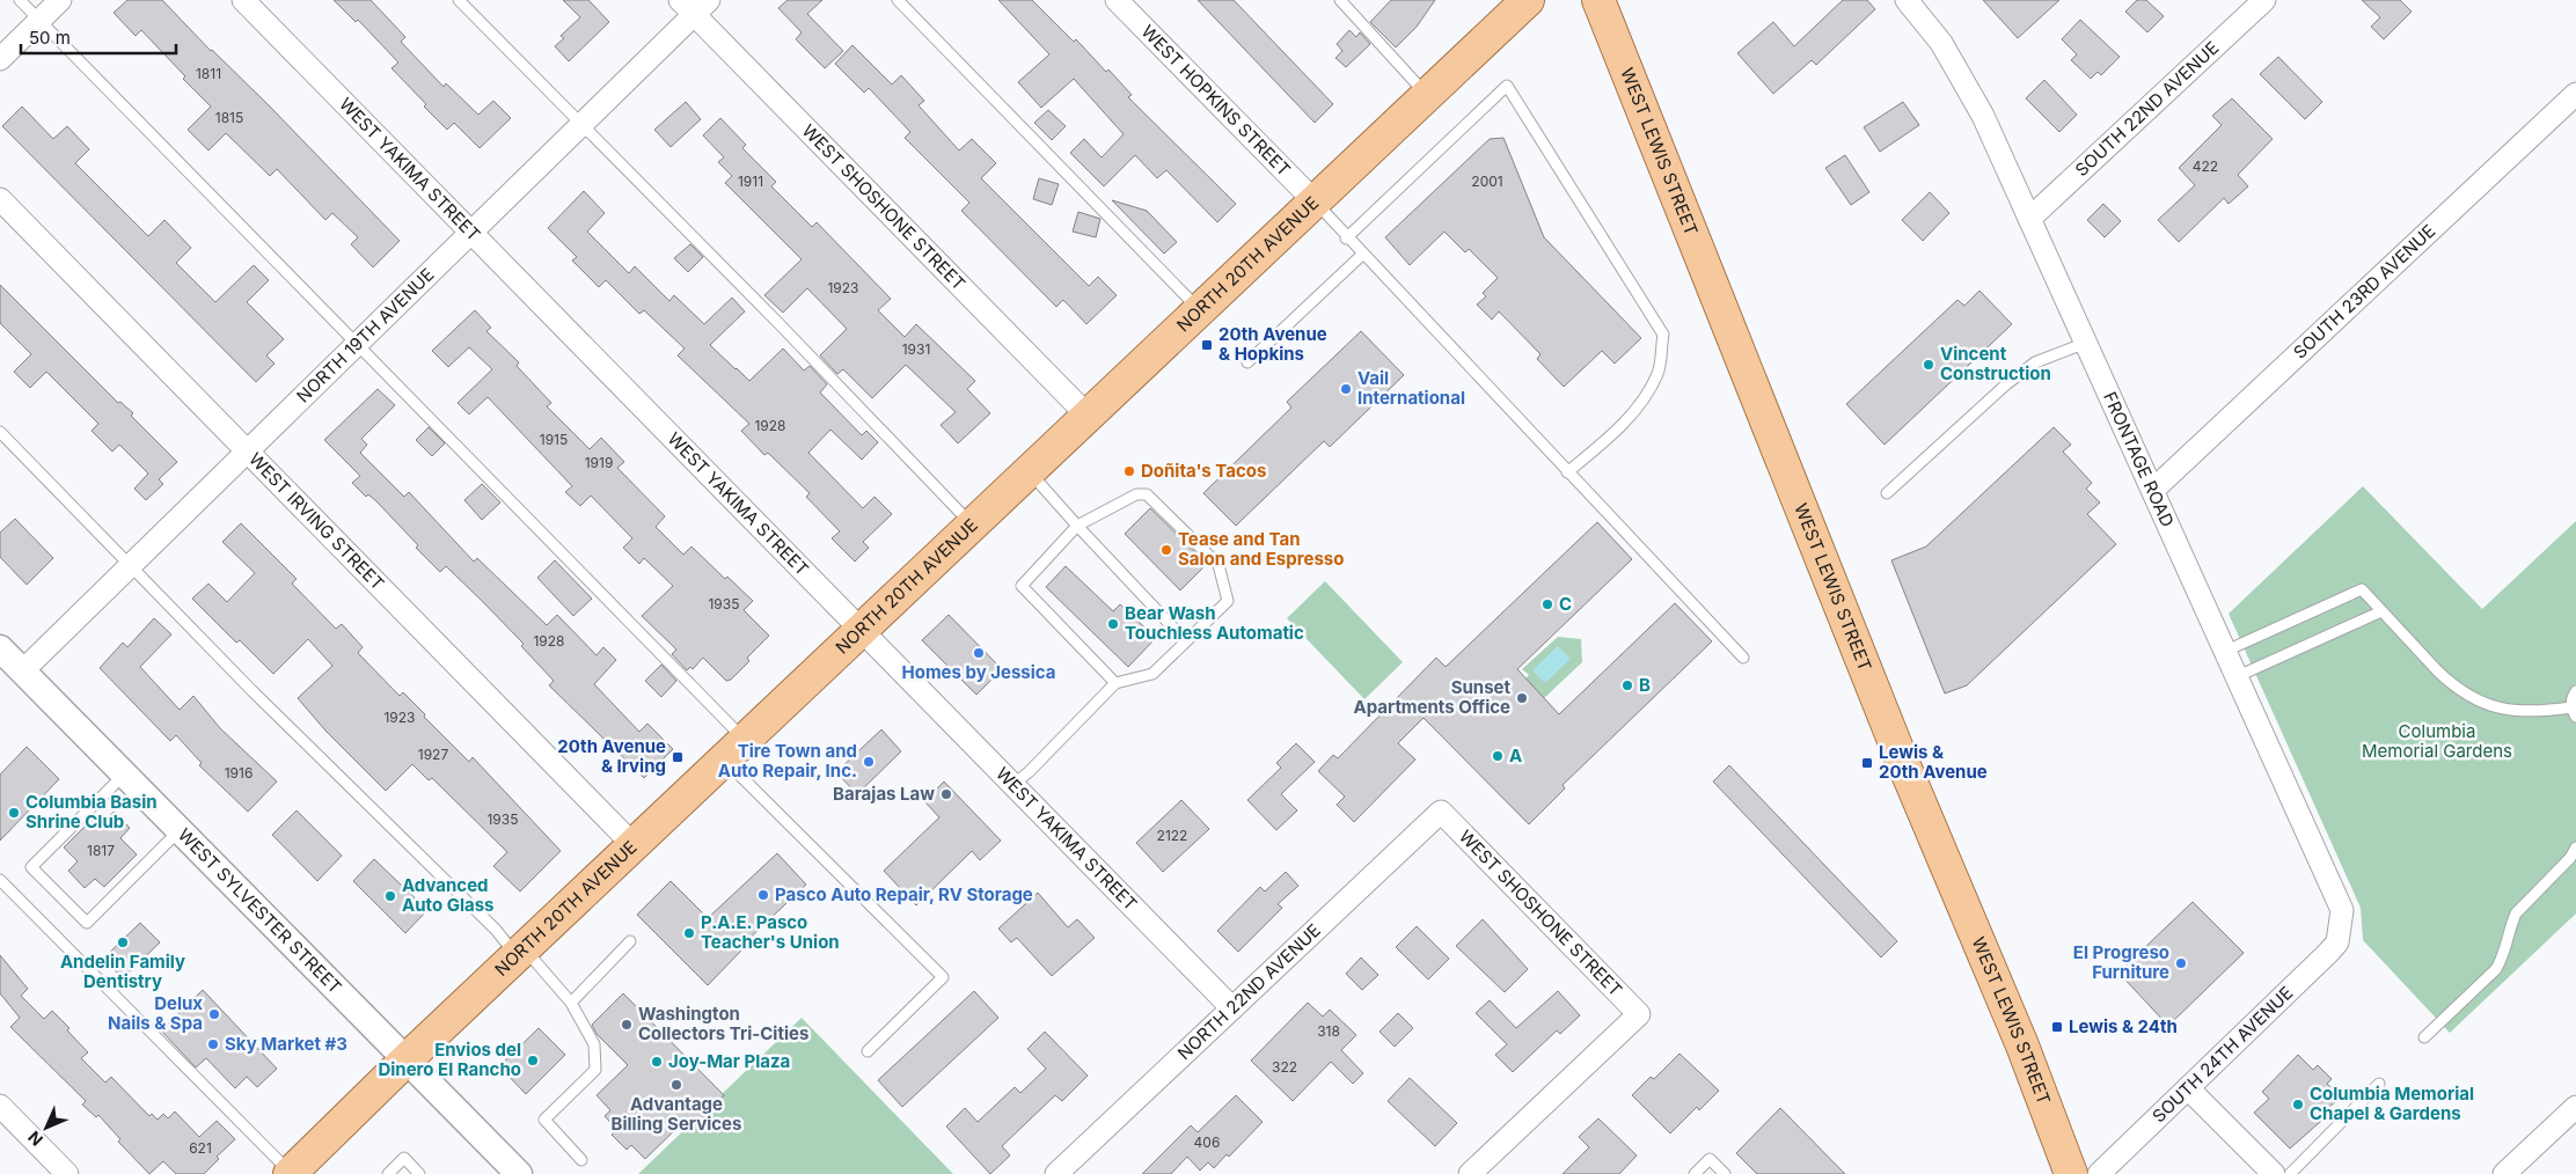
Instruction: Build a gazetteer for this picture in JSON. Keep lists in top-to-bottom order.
{
  "streets": {
    "main road": ["WEST LEWIS STREET", "NORTH 20TH AVENUE"],
    "street": [
      "WEST HOPKINS STREET",
      "SOUTH 22ND AVENUE",
      "WEST YAKIMA STREET",
      "WEST SHOSHONE STREET",
      "SOUTH 23RD AVENUE",
      "NORTH 19TH AVENUE",
      "FRONTAGE ROAD",
      "WEST IRVING STREET",
      "WEST SYLVESTER STREET",
      "NORTH 22ND AVENUE",
      "SOUTH 24TH AVENUE"
    ]
  },
  "crossings": [
    ["WEST HOPKINS STREET", "NORTH 20TH AVENUE"],
    ["SOUTH 22ND AVENUE", "FRONTAGE ROAD"],
    ["WEST YAKIMA STREET", "NORTH 20TH AVENUE"],
    ["WEST YAKIMA STREET", "NORTH 19TH AVENUE"],
    ["WEST YAKIMA STREET", "NORTH 22ND AVENUE"],
    ["WEST SHOSHONE STREET", "NORTH 20TH AVENUE"],
    ["WEST SHOSHONE STREET", "NORTH 19TH AVENUE"],
    ["WEST SHOSHONE STREET", "NORTH 22ND AVENUE"],
    ["NORTH 20TH AVENUE", "WEST IRVING STREET"],
    ["NORTH 20TH AVENUE", "WEST SYLVESTER STREET"],
    ["SOUTH 23RD AVENUE", "FRONTAGE ROAD"],
    ["NORTH 19TH AVENUE", "WEST IRVING STREET"],
    ["NORTH 19TH AVENUE", "WEST SYLVESTER STREET"],
    ["FRONTAGE ROAD", "SOUTH 24TH AVENUE"]
  ],
  "parks": ["Columbia Memorial Gardens"],
  "places": {
    "transit": [
      "20th Avenue & Hopkins",
      "20th Avenue & Irving",
      "Lewis & 20th Avenue",
      "Lewis & 24th"
    ],
    "other": [
      "Vincent Construction",
      "Vail International",
      "Doñita's Tacos",
      "Tease and Tan Salon and Espresso",
      "C",
      "Bear Wash Touchless Automatic",
      "Homes by Jessica",
      "B",
      "Sunset Apartments Office",
      "A",
      "Tire Town and Auto Repair, Inc.",
      "Barajas Law",
      "Columbia Basin Shrine Club",
      "Pasco Auto Repair, RV Storage",
      "Advanced Auto Glass",
      "P.A.E. Pasco Teacher's Union",
      "Andelin Family Dentistry",
      "El Progreso Furniture",
      "Delux Nails & Spa",
      "Washington Collectors Tri-Cities",
      "Sky Market #3",
      "Envios del Dinero El Rancho",
      "Joy-Mar Plaza",
      "Advantage Billing Services",
      "Columbia Memorial Chapel & Gardens"
    ]
  },
  "house_numbers": [
    "1811",
    "1815",
    "422",
    "1911",
    "2001",
    "1923",
    "1931",
    "1928",
    "1915",
    "1919",
    "1935",
    "1928",
    "1923",
    "1927",
    "1916",
    "1935",
    "2122",
    "1817",
    "318",
    "322",
    "406",
    "621"
  ],
  "scale_bar": "50 m",
  "north": "bottom left"
}
